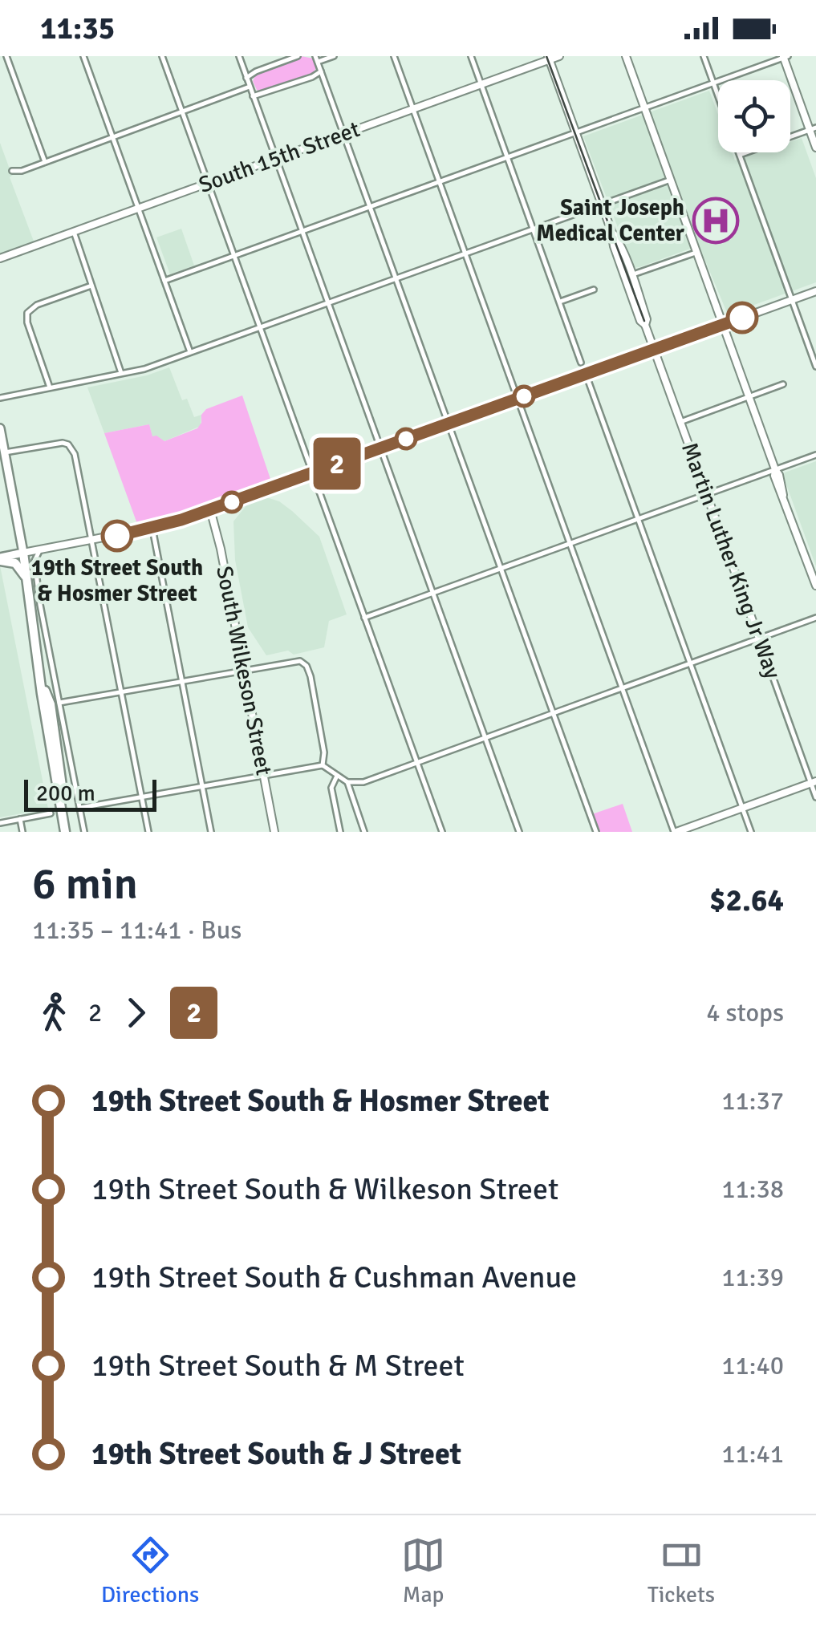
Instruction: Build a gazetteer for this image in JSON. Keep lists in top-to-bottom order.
{
  "streets": {
    "street": ["South 15th Street", "Martin Luther King Jr Way", "South Wilkeson Street"]
  },
  "crossings": [
    ["South 15th Street", "Martin Luther King Jr Way"]
  ],
  "places": {
    "hospital": ["Saint Joseph Medical Center"],
    "other": ["19th Street South & Hosmer Street"]
  },
  "lines": ["bus line 2"],
  "scale_bar": "200 m",
  "page": {
    "status": "11:35",
    "on_map": "2",
    "scale": "200 m",
    "heading": ["6 min", "11:35 – 11:41 · Bus", "$2.64"],
    "legs": ["2", "2", "4 stops"],
    "list": [
      {
        "name": "19th Street South & Hosmer Street",
        "value": "11:37"
      },
      {
        "name": "19th Street South & Wilkeson Street",
        "value": "11:38"
      },
      {
        "name": "19th Street South & Cushman Avenue",
        "value": "11:39"
      },
      {
        "name": "19th Street South & M Street",
        "value": "11:40"
      },
      {
        "name": "19th Street South & J Street",
        "value": "11:41"
      }
    ],
    "tabs": ["Directions", "Map", "Tickets"]
  }
}
